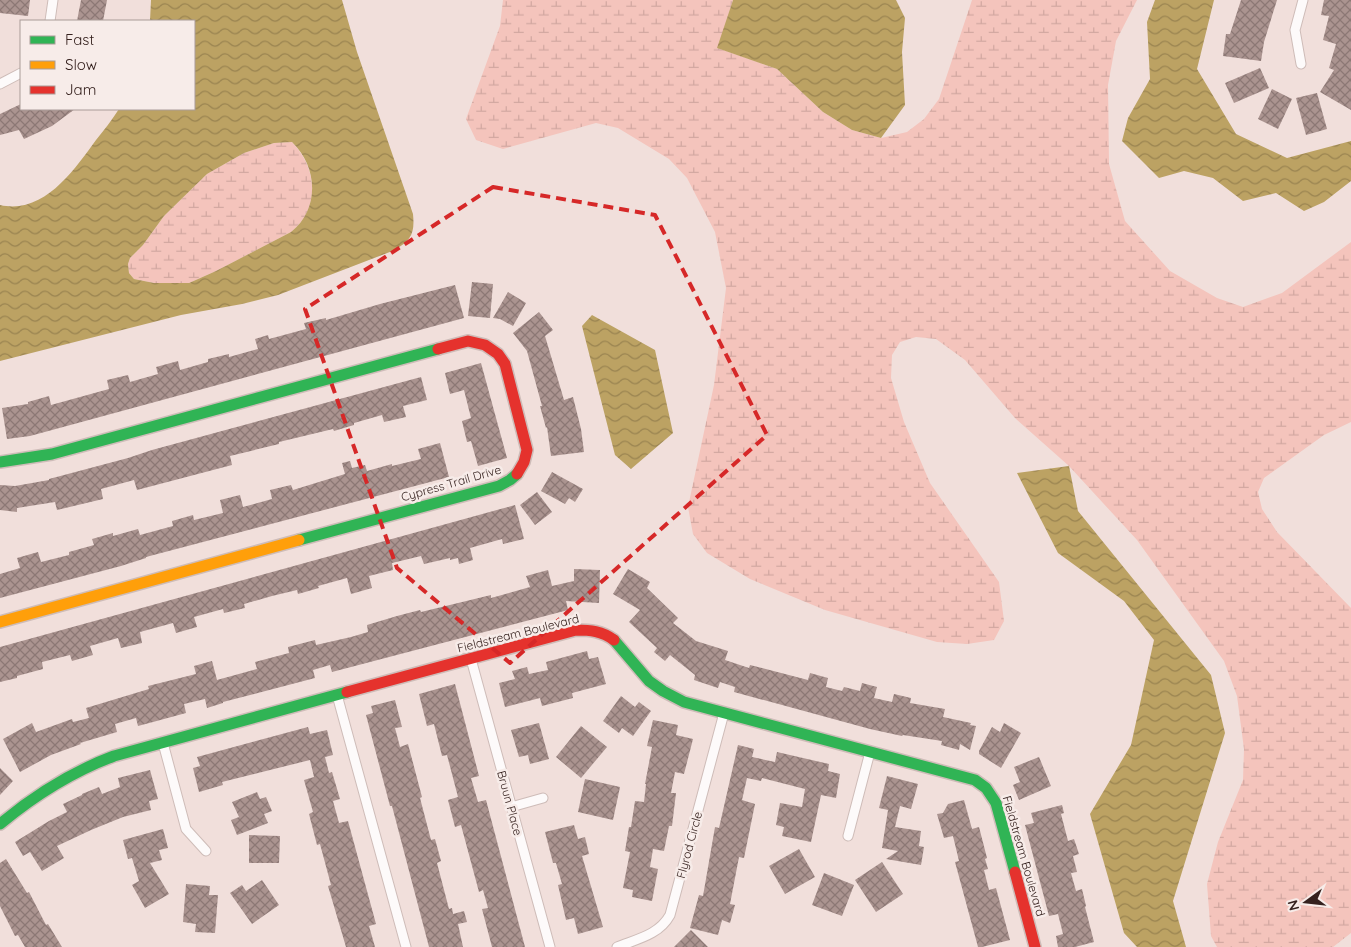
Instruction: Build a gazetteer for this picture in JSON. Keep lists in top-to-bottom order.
{
  "streets": {
    "street": [
      "Cypress Trail Drive",
      "Fieldstream Boulevard",
      "Bruun Place",
      "Flyrod Circle"
    ]
  },
  "crossings": [
    ["Fieldstream Boulevard", "Bruun Place"],
    ["Fieldstream Boulevard", "Flyrod Circle"]
  ],
  "legend": ["Fast", "Slow", "Jam"],
  "north": "left"
}
